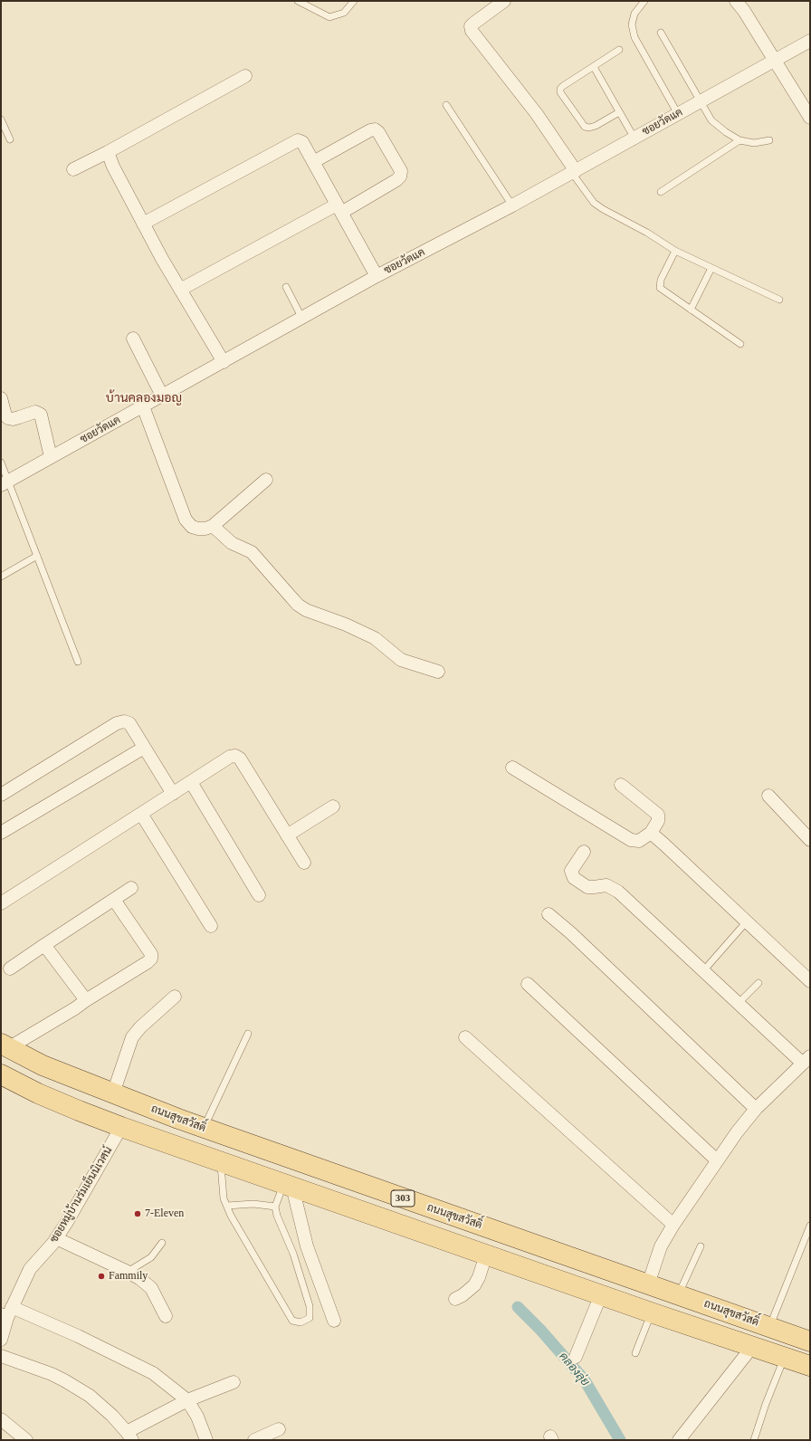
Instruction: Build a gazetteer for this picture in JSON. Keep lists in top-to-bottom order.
{
  "streets": {
    "main road": ["ถนนสุขสวัสดิ์", "303"],
    "street": ["ซอยวัดแค", "ซอยหมู่บ้านร่มเย็นนิเวศน์"]
  },
  "crossings": [
    ["ซอยหมู่บ้านร่มเย็นนิเวศน์", "303"]
  ],
  "districts": ["บ้านคลองมอญ"],
  "water": ["คลองลุ่ย"],
  "places": ["7-Eleven", "Fammily"]
}
